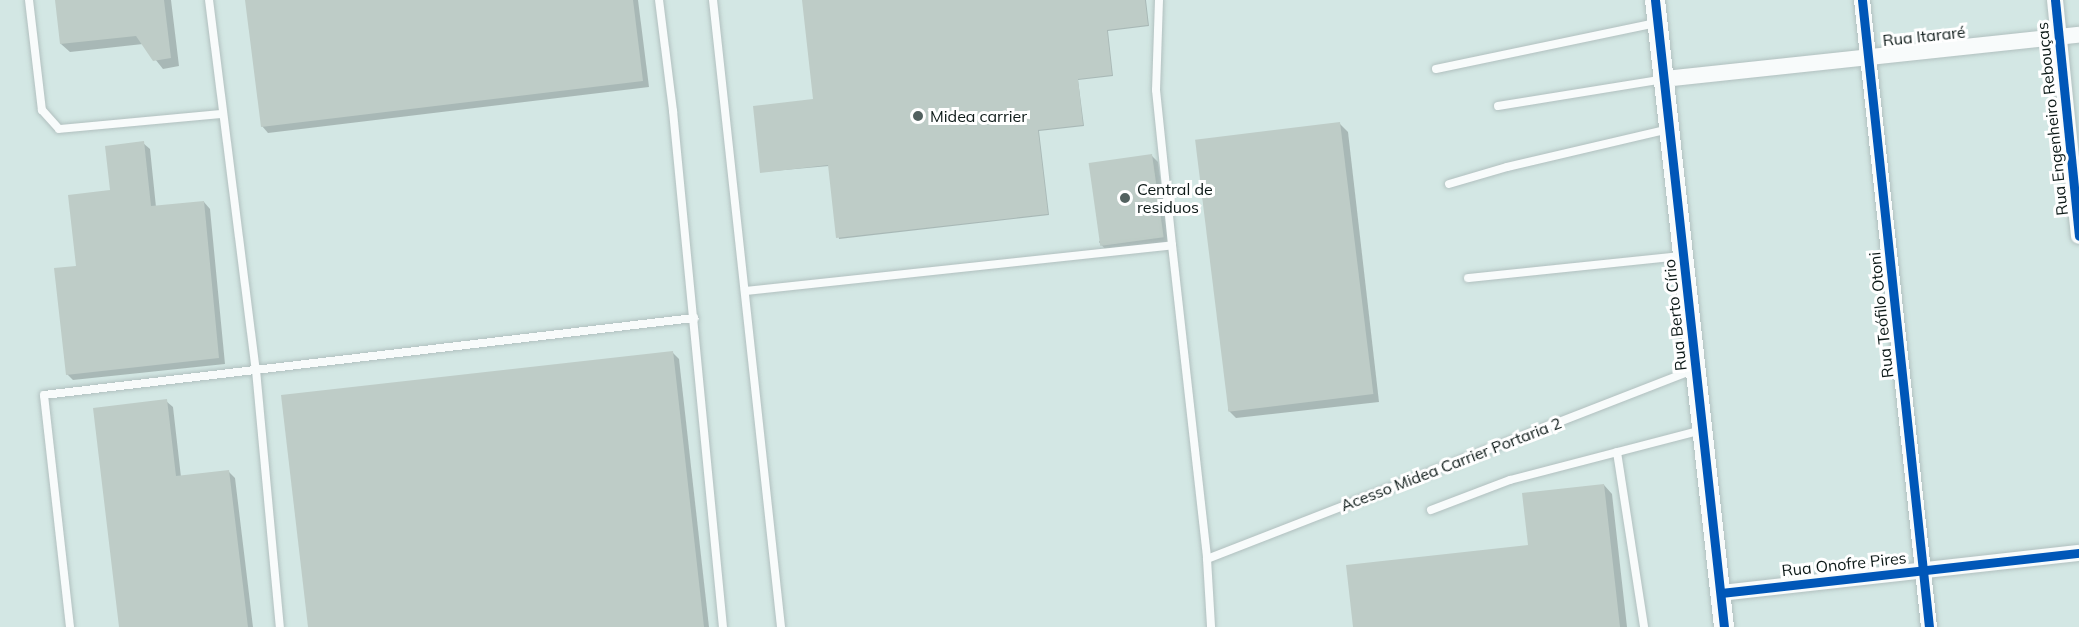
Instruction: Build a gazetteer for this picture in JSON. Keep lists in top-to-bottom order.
{
  "streets": {
    "street": [
      "Rua Itararé",
      "Rua Engenheiro Rebouças",
      "Rua Berto Círio",
      "Rua Teófilo Otoni",
      "Rua Onofre Pires"
    ],
    "lane": ["Acesso Midea Carrier Portaria 2"]
  },
  "crossings": [
    ["Rua Itararé", "Rua Engenheiro Rebouças"],
    ["Rua Itararé", "Rua Berto Círio"],
    ["Rua Itararé", "Rua Teófilo Otoni"],
    ["Rua Berto Círio", "Acesso Midea Carrier Portaria 2"],
    ["Rua Berto Círio", "Rua Onofre Pires"],
    ["Rua Teófilo Otoni", "Rua Onofre Pires"]
  ],
  "places": ["Midea carrier", "Central de residuos"]
}
